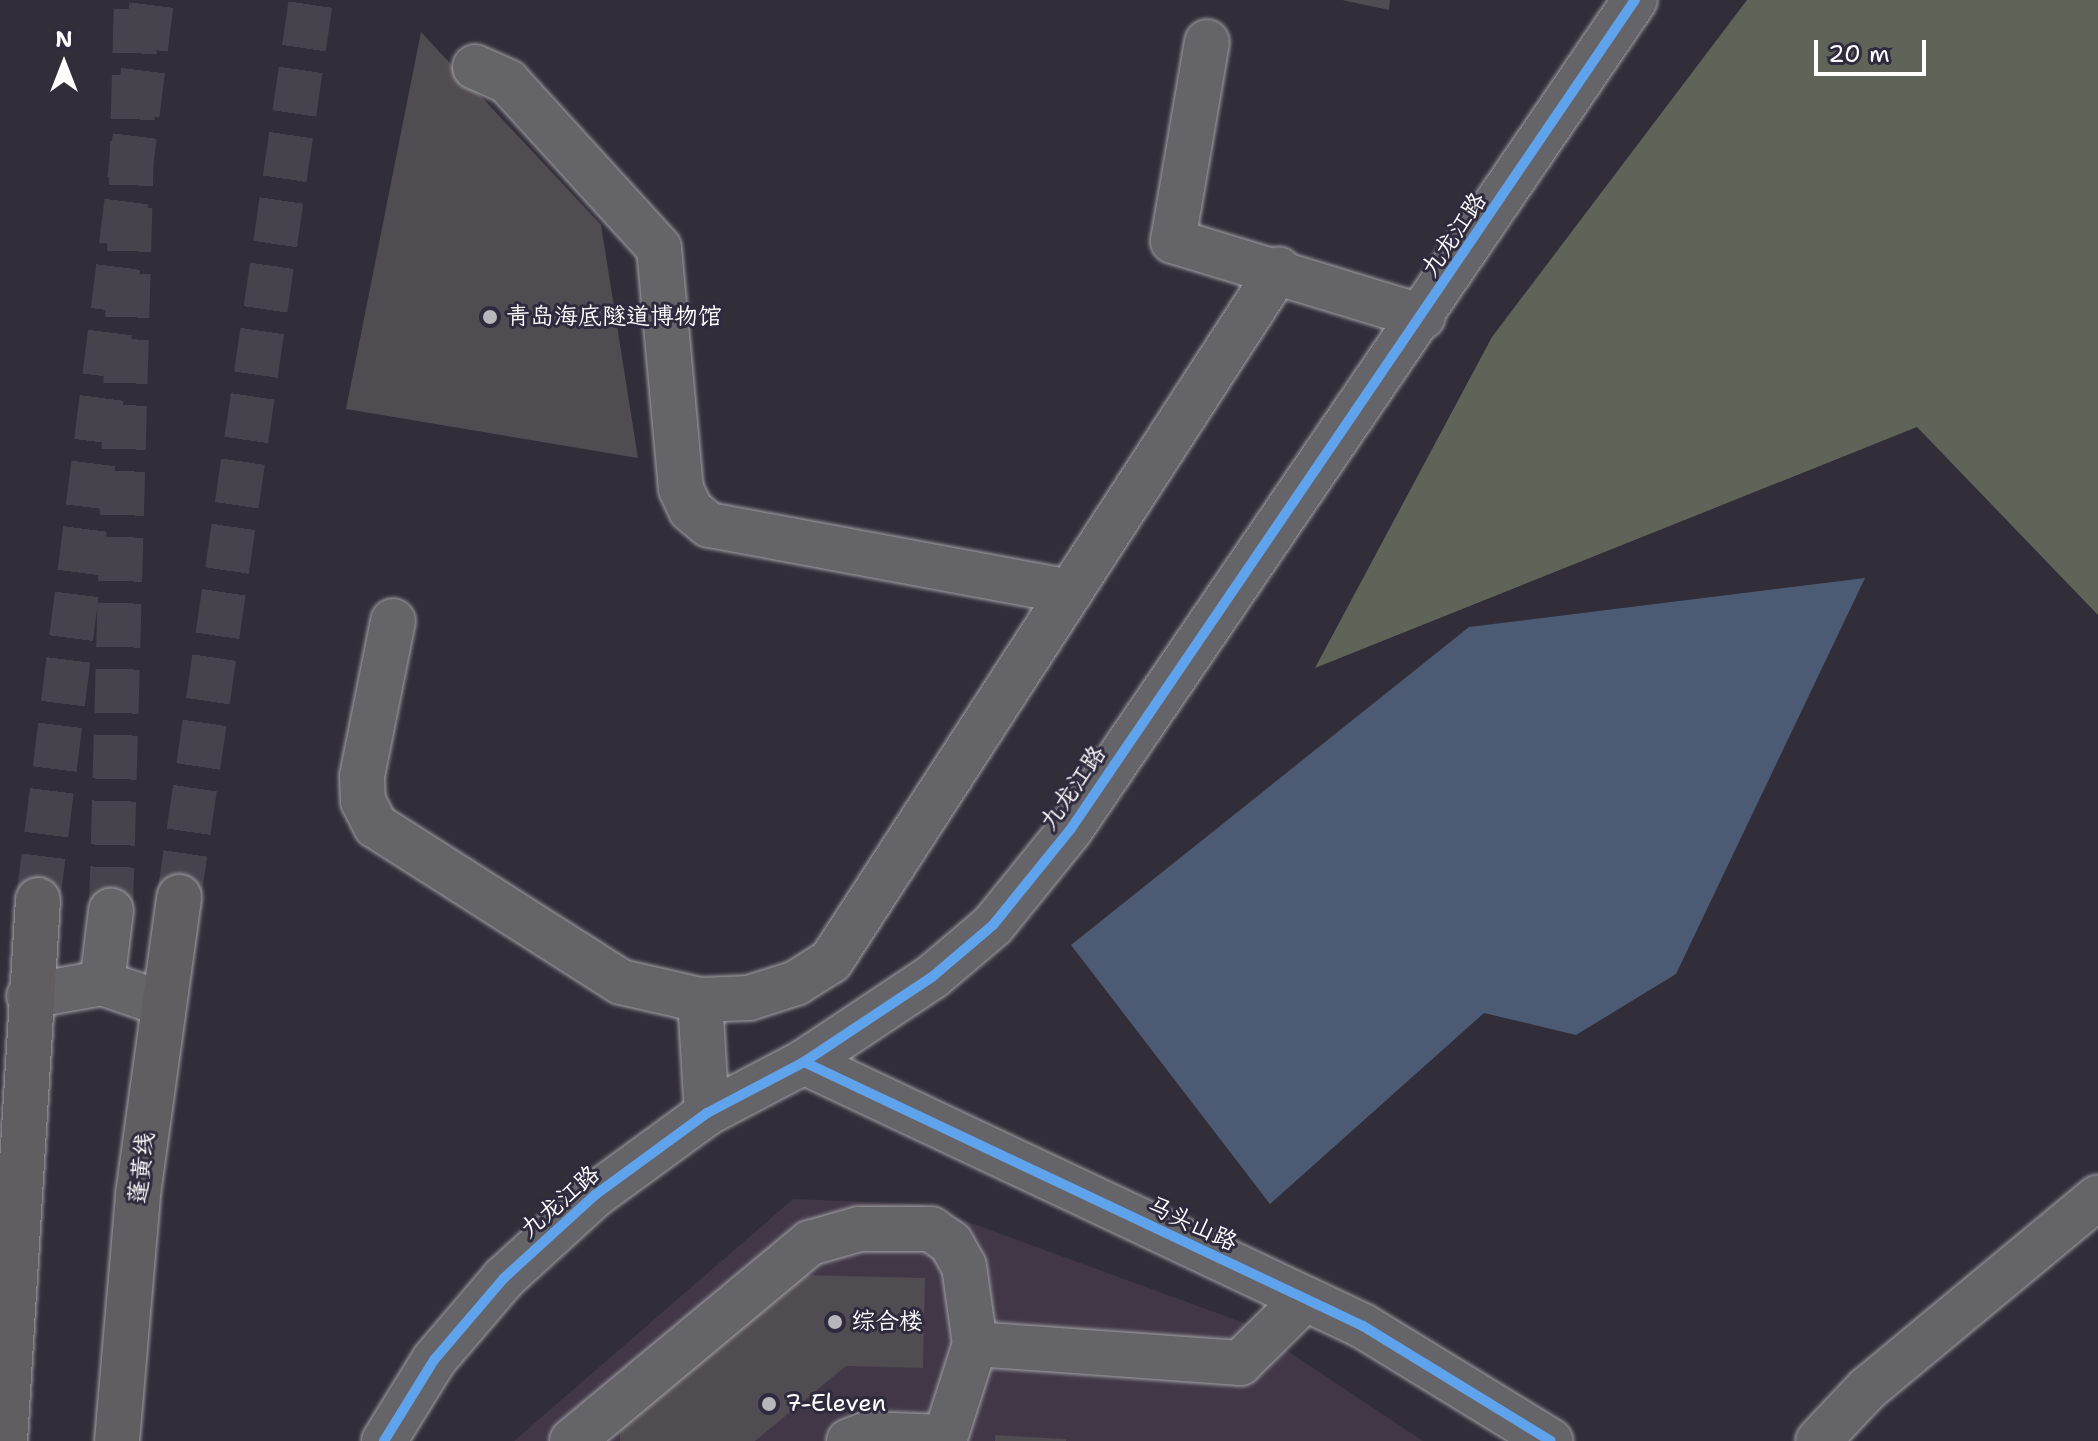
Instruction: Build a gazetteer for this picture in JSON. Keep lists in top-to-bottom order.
{
  "streets": {
    "highway": ["蓬黄线"],
    "street": ["九龙江路", "马头山路"]
  },
  "crossings": [
    ["九龙江路", "马头山路"]
  ],
  "places": ["青岛海底隧道博物馆", "综合楼", "7-Eleven"],
  "scale_bar": "20 m",
  "north": "top"
}
